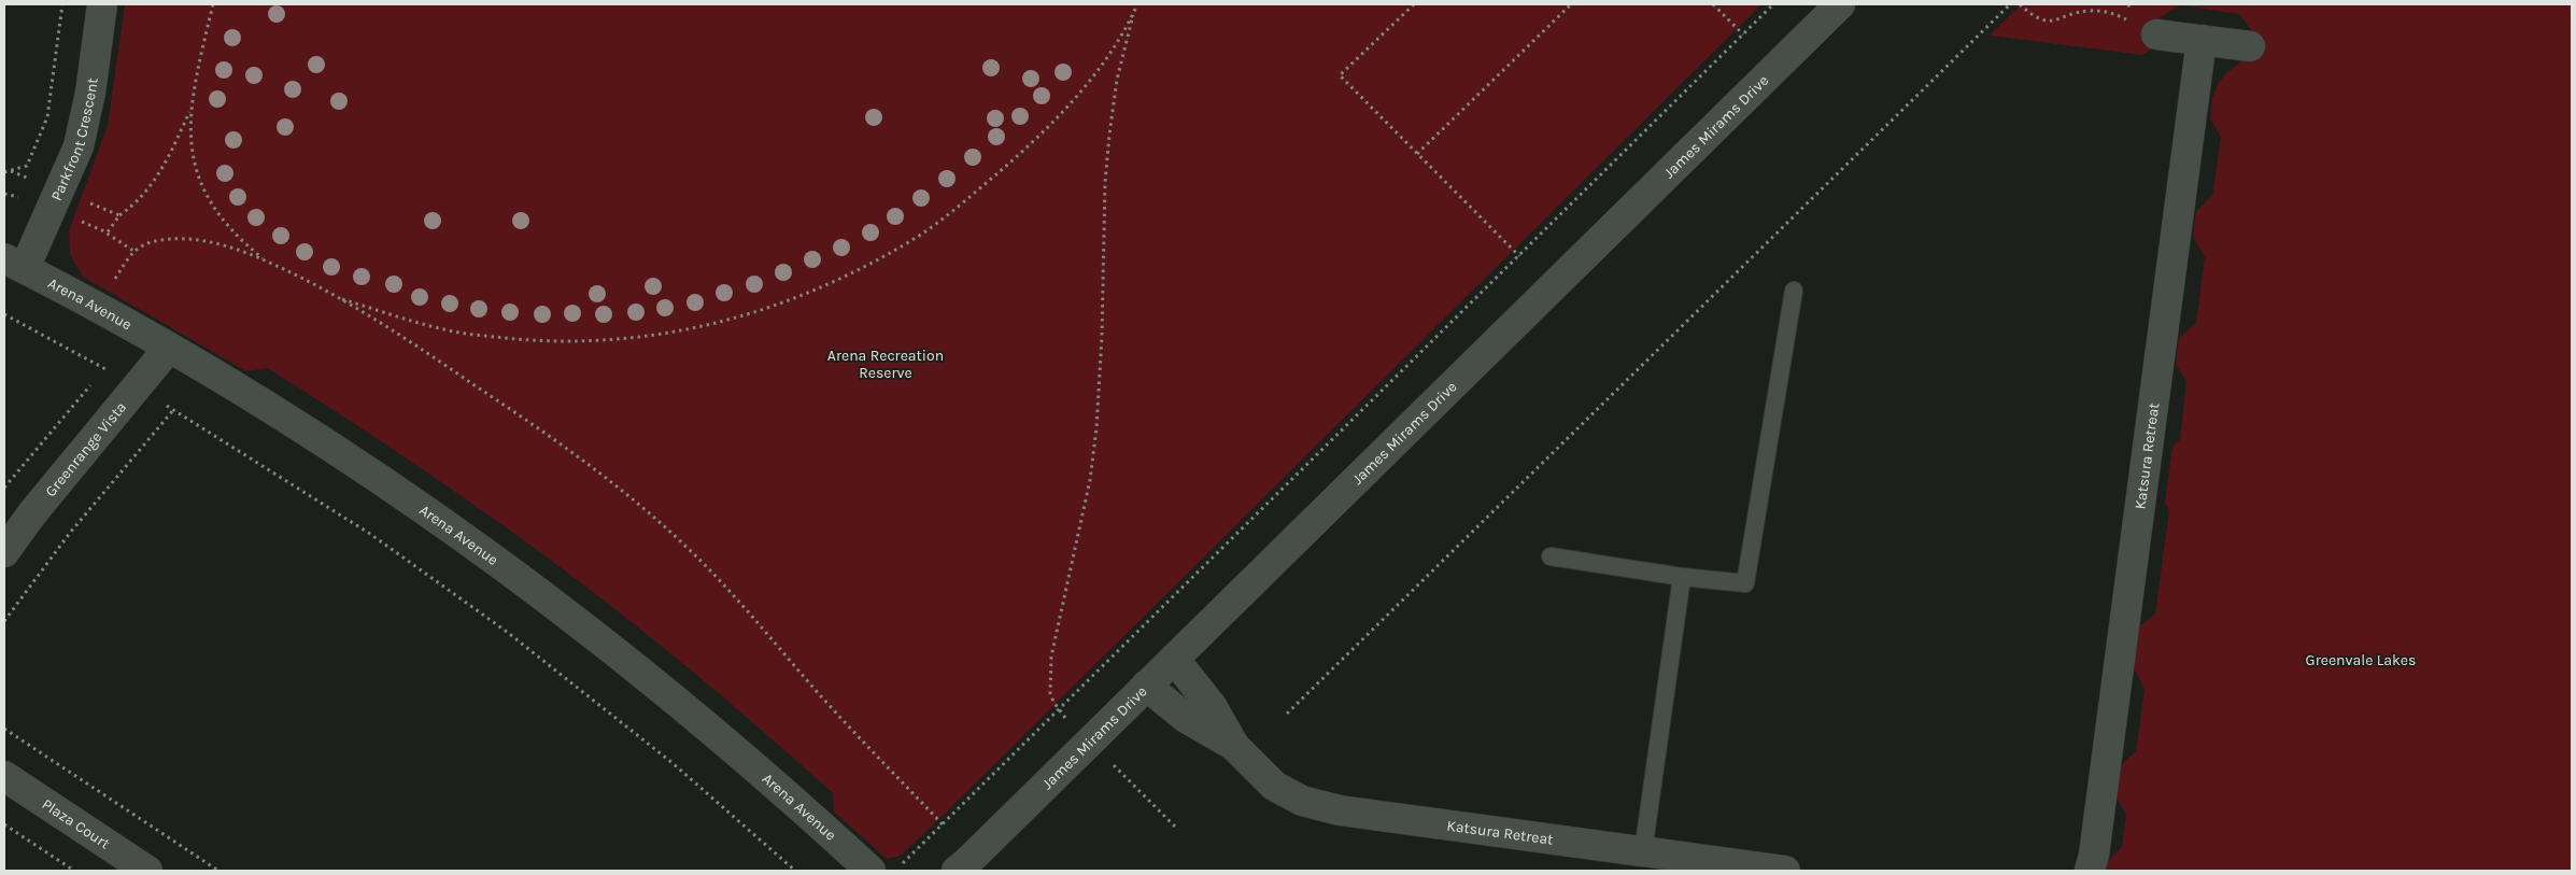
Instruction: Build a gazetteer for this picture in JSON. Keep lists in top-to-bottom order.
{
  "streets": {
    "street": [
      "James Mirams Drive",
      "Parkfront Crescent",
      "Arena Avenue",
      "Greenrange Vista",
      "Katsura Retreat",
      "Plaza Court"
    ]
  },
  "crossings": [
    ["James Mirams Drive", "Katsura Retreat"],
    ["Parkfront Crescent", "Arena Avenue"],
    ["Arena Avenue", "Greenrange Vista"]
  ],
  "parks": ["Arena Recreation Reserve", "Greenvale Lakes"]
}
